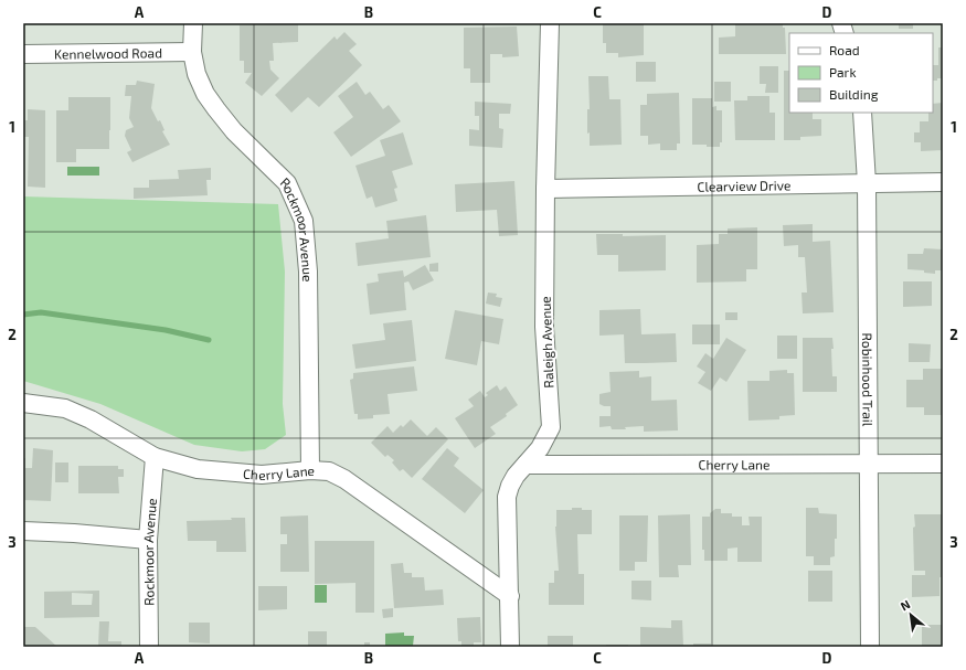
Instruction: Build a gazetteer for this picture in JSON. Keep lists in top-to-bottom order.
{
  "streets": {
    "street": [
      "Kennelwood Road",
      "Clearview Drive",
      "Rockmoor Avenue",
      "Raleigh Avenue",
      "Robinhood Trail",
      "Cherry Lane"
    ]
  },
  "crossings": [
    ["Kennelwood Road", "Rockmoor Avenue"],
    ["Clearview Drive", "Raleigh Avenue"],
    ["Clearview Drive", "Robinhood Trail"],
    ["Rockmoor Avenue", "Cherry Lane"],
    ["Raleigh Avenue", "Cherry Lane"],
    ["Robinhood Trail", "Cherry Lane"]
  ],
  "legend": ["Road", "Park", "Building"],
  "north": "top left",
  "grid": {
    "columns": [
      "A",
      "B",
      "C",
      "D"
    ],
    "rows": ["1", "2", "3"]
  }
}
